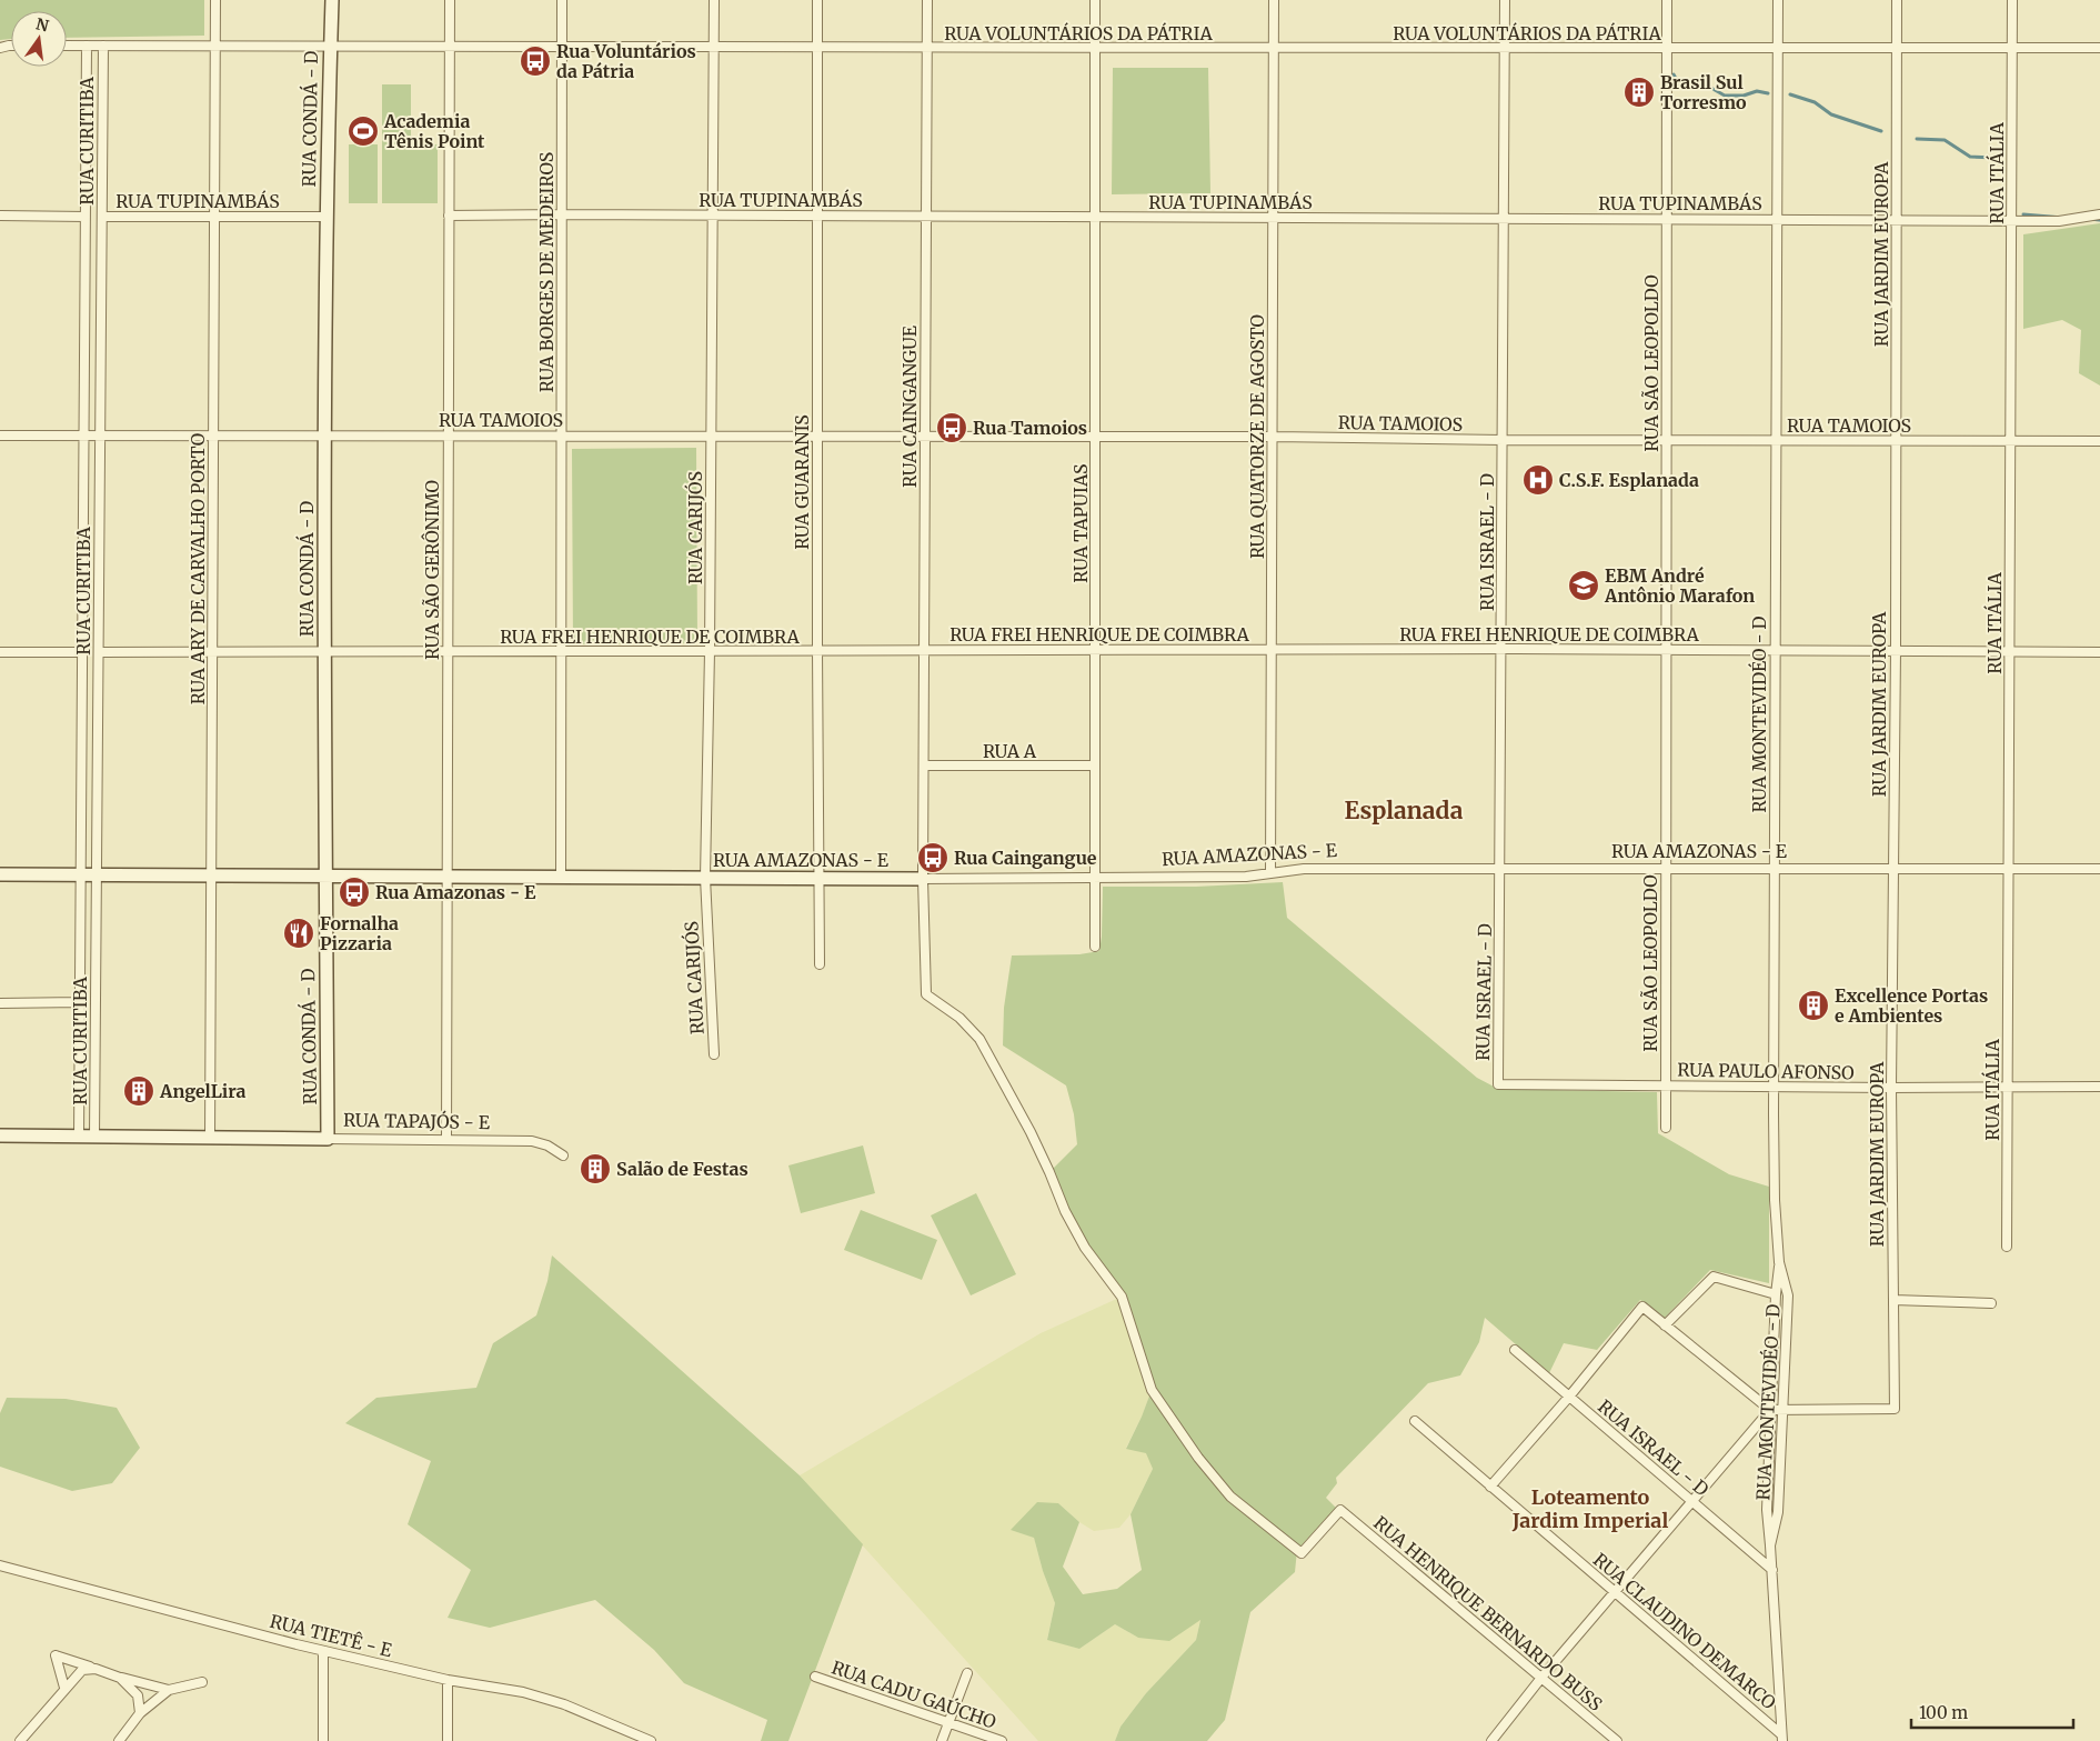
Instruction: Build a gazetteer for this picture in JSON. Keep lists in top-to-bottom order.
{
  "streets": {
    "street": [
      "RUA VOLUNTÁRIOS DA PÁTRIA",
      "RUA CONDÁ - D",
      "RUA CURITIBA",
      "RUA ITÁLIA",
      "RUA TUPINAMBÁS",
      "RUA JARDIM EUROPA",
      "RUA BORGES DE MEDEIROS",
      "RUA SÃO LEOPOLDO",
      "RUA CAINGANGUE",
      "RUA TAMOIOS",
      "RUA QUATORZE DE AGOSTO",
      "RUA GUARANIS",
      "RUA TAPUIAS",
      "RUA CARIJÓS",
      "RUA ISRAEL - D",
      "RUA ARY DE CARVALHO PORTO",
      "RUA SÃO GERÔNIMO",
      "RUA FREI HENRIQUE DE COIMBRA",
      "RUA MONTEVIDÉO - D",
      "RUA A",
      "RUA AMAZONAS - E",
      "RUA PAULO AFONSO",
      "RUA TAPAJÓS - E",
      "RUA HENRIQUE BERNARDO BUSS",
      "RUA CLAUDINO DEMARCO",
      "RUA TIETÊ - E",
      "RUA CADU GAÚCHO"
    ]
  },
  "crossings": [
    ["RUA VOLUNTÁRIOS DA PÁTRIA", "RUA CONDÁ - D"],
    ["RUA VOLUNTÁRIOS DA PÁTRIA", "RUA CURITIBA"],
    ["RUA VOLUNTÁRIOS DA PÁTRIA", "RUA ITÁLIA"],
    ["RUA VOLUNTÁRIOS DA PÁTRIA", "RUA JARDIM EUROPA"],
    ["RUA VOLUNTÁRIOS DA PÁTRIA", "RUA BORGES DE MEDEIROS"],
    ["RUA VOLUNTÁRIOS DA PÁTRIA", "RUA SÃO LEOPOLDO"],
    ["RUA VOLUNTÁRIOS DA PÁTRIA", "RUA CAINGANGUE"],
    ["RUA VOLUNTÁRIOS DA PÁTRIA", "RUA QUATORZE DE AGOSTO"],
    ["RUA VOLUNTÁRIOS DA PÁTRIA", "RUA GUARANIS"],
    ["RUA VOLUNTÁRIOS DA PÁTRIA", "RUA TAPUIAS"],
    ["RUA VOLUNTÁRIOS DA PÁTRIA", "RUA CARIJÓS"],
    ["RUA VOLUNTÁRIOS DA PÁTRIA", "RUA ISRAEL - D"],
    ["RUA VOLUNTÁRIOS DA PÁTRIA", "RUA ARY DE CARVALHO PORTO"],
    ["RUA VOLUNTÁRIOS DA PÁTRIA", "RUA SÃO GERÔNIMO"],
    ["RUA VOLUNTÁRIOS DA PÁTRIA", "RUA MONTEVIDÉO - D"],
    ["RUA CONDÁ - D", "RUA TUPINAMBÁS"],
    ["RUA CONDÁ - D", "RUA TAMOIOS"],
    ["RUA CONDÁ - D", "RUA FREI HENRIQUE DE COIMBRA"],
    ["RUA CONDÁ - D", "RUA AMAZONAS - E"],
    ["RUA CONDÁ - D", "RUA TAPAJÓS - E"],
    ["RUA CURITIBA", "RUA TUPINAMBÁS"],
    ["RUA CURITIBA", "RUA TAMOIOS"],
    ["RUA CURITIBA", "RUA FREI HENRIQUE DE COIMBRA"],
    ["RUA CURITIBA", "RUA AMAZONAS - E"],
    ["RUA CURITIBA", "RUA TAPAJÓS - E"],
    ["RUA ITÁLIA", "RUA TUPINAMBÁS"],
    ["RUA ITÁLIA", "RUA TAMOIOS"],
    ["RUA ITÁLIA", "RUA FREI HENRIQUE DE COIMBRA"],
    ["RUA ITÁLIA", "RUA AMAZONAS - E"],
    ["RUA ITÁLIA", "RUA PAULO AFONSO"],
    ["RUA TUPINAMBÁS", "RUA JARDIM EUROPA"],
    ["RUA TUPINAMBÁS", "RUA BORGES DE MEDEIROS"],
    ["RUA TUPINAMBÁS", "RUA SÃO LEOPOLDO"],
    ["RUA TUPINAMBÁS", "RUA CAINGANGUE"],
    ["RUA TUPINAMBÁS", "RUA QUATORZE DE AGOSTO"],
    ["RUA TUPINAMBÁS", "RUA GUARANIS"],
    ["RUA TUPINAMBÁS", "RUA TAPUIAS"],
    ["RUA TUPINAMBÁS", "RUA CARIJÓS"],
    ["RUA TUPINAMBÁS", "RUA ISRAEL - D"],
    ["RUA TUPINAMBÁS", "RUA ARY DE CARVALHO PORTO"],
    ["RUA TUPINAMBÁS", "RUA SÃO GERÔNIMO"],
    ["RUA TUPINAMBÁS", "RUA MONTEVIDÉO - D"],
    ["RUA JARDIM EUROPA", "RUA TAMOIOS"],
    ["RUA JARDIM EUROPA", "RUA FREI HENRIQUE DE COIMBRA"],
    ["RUA JARDIM EUROPA", "RUA MONTEVIDÉO - D"],
    ["RUA JARDIM EUROPA", "RUA AMAZONAS - E"],
    ["RUA JARDIM EUROPA", "RUA PAULO AFONSO"],
    ["RUA BORGES DE MEDEIROS", "RUA TAMOIOS"],
    ["RUA BORGES DE MEDEIROS", "RUA FREI HENRIQUE DE COIMBRA"],
    ["RUA BORGES DE MEDEIROS", "RUA AMAZONAS - E"],
    ["RUA SÃO LEOPOLDO", "RUA TAMOIOS"],
    ["RUA SÃO LEOPOLDO", "RUA FREI HENRIQUE DE COIMBRA"],
    ["RUA SÃO LEOPOLDO", "RUA AMAZONAS - E"],
    ["RUA SÃO LEOPOLDO", "RUA PAULO AFONSO"],
    ["RUA CAINGANGUE", "RUA TAMOIOS"],
    ["RUA CAINGANGUE", "RUA FREI HENRIQUE DE COIMBRA"],
    ["RUA CAINGANGUE", "RUA A"],
    ["RUA CAINGANGUE", "RUA AMAZONAS - E"],
    ["RUA CAINGANGUE", "RUA HENRIQUE BERNARDO BUSS"],
    ["RUA TAMOIOS", "RUA QUATORZE DE AGOSTO"],
    ["RUA TAMOIOS", "RUA GUARANIS"],
    ["RUA TAMOIOS", "RUA TAPUIAS"],
    ["RUA TAMOIOS", "RUA CARIJÓS"],
    ["RUA TAMOIOS", "RUA ISRAEL - D"],
    ["RUA TAMOIOS", "RUA ARY DE CARVALHO PORTO"],
    ["RUA TAMOIOS", "RUA SÃO GERÔNIMO"],
    ["RUA TAMOIOS", "RUA MONTEVIDÉO - D"],
    ["RUA QUATORZE DE AGOSTO", "RUA FREI HENRIQUE DE COIMBRA"],
    ["RUA QUATORZE DE AGOSTO", "RUA AMAZONAS - E"],
    ["RUA GUARANIS", "RUA FREI HENRIQUE DE COIMBRA"],
    ["RUA GUARANIS", "RUA AMAZONAS - E"],
    ["RUA TAPUIAS", "RUA FREI HENRIQUE DE COIMBRA"],
    ["RUA TAPUIAS", "RUA A"],
    ["RUA TAPUIAS", "RUA AMAZONAS - E"],
    ["RUA CARIJÓS", "RUA FREI HENRIQUE DE COIMBRA"],
    ["RUA CARIJÓS", "RUA AMAZONAS - E"],
    ["RUA ISRAEL - D", "RUA FREI HENRIQUE DE COIMBRA"],
    ["RUA ISRAEL - D", "RUA MONTEVIDÉO - D"],
    ["RUA ISRAEL - D", "RUA AMAZONAS - E"],
    ["RUA ISRAEL - D", "RUA PAULO AFONSO"],
    ["RUA ARY DE CARVALHO PORTO", "RUA FREI HENRIQUE DE COIMBRA"],
    ["RUA ARY DE CARVALHO PORTO", "RUA AMAZONAS - E"],
    ["RUA ARY DE CARVALHO PORTO", "RUA TAPAJÓS - E"],
    ["RUA SÃO GERÔNIMO", "RUA FREI HENRIQUE DE COIMBRA"],
    ["RUA SÃO GERÔNIMO", "RUA AMAZONAS - E"],
    ["RUA SÃO GERÔNIMO", "RUA TAPAJÓS - E"],
    ["RUA FREI HENRIQUE DE COIMBRA", "RUA MONTEVIDÉO - D"],
    ["RUA MONTEVIDÉO - D", "RUA AMAZONAS - E"],
    ["RUA MONTEVIDÉO - D", "RUA PAULO AFONSO"],
    ["RUA MONTEVIDÉO - D", "RUA CLAUDINO DEMARCO"]
  ],
  "districts": ["Esplanada", "Loteamento Jardim Imperial"],
  "places": {
    "bus stop": [
      "Rua Voluntários da Pátria",
      "Rua Tamoios",
      "Rua Caingangue",
      "Rua Amazonas - E"
    ],
    "building": [
      "Brasil Sul Torresmo",
      "Excellence Portas e Ambientes",
      "AngelLira",
      "Salão de Festas"
    ],
    "sports": ["Academia Tênis Point"],
    "hospital": ["C.S.F. Esplanada"],
    "school or university": ["EBM André Antônio Marafon"],
    "restaurant": ["Fornalha Pizzaria"]
  },
  "scale_bar": "100 m",
  "north": "top"
}
